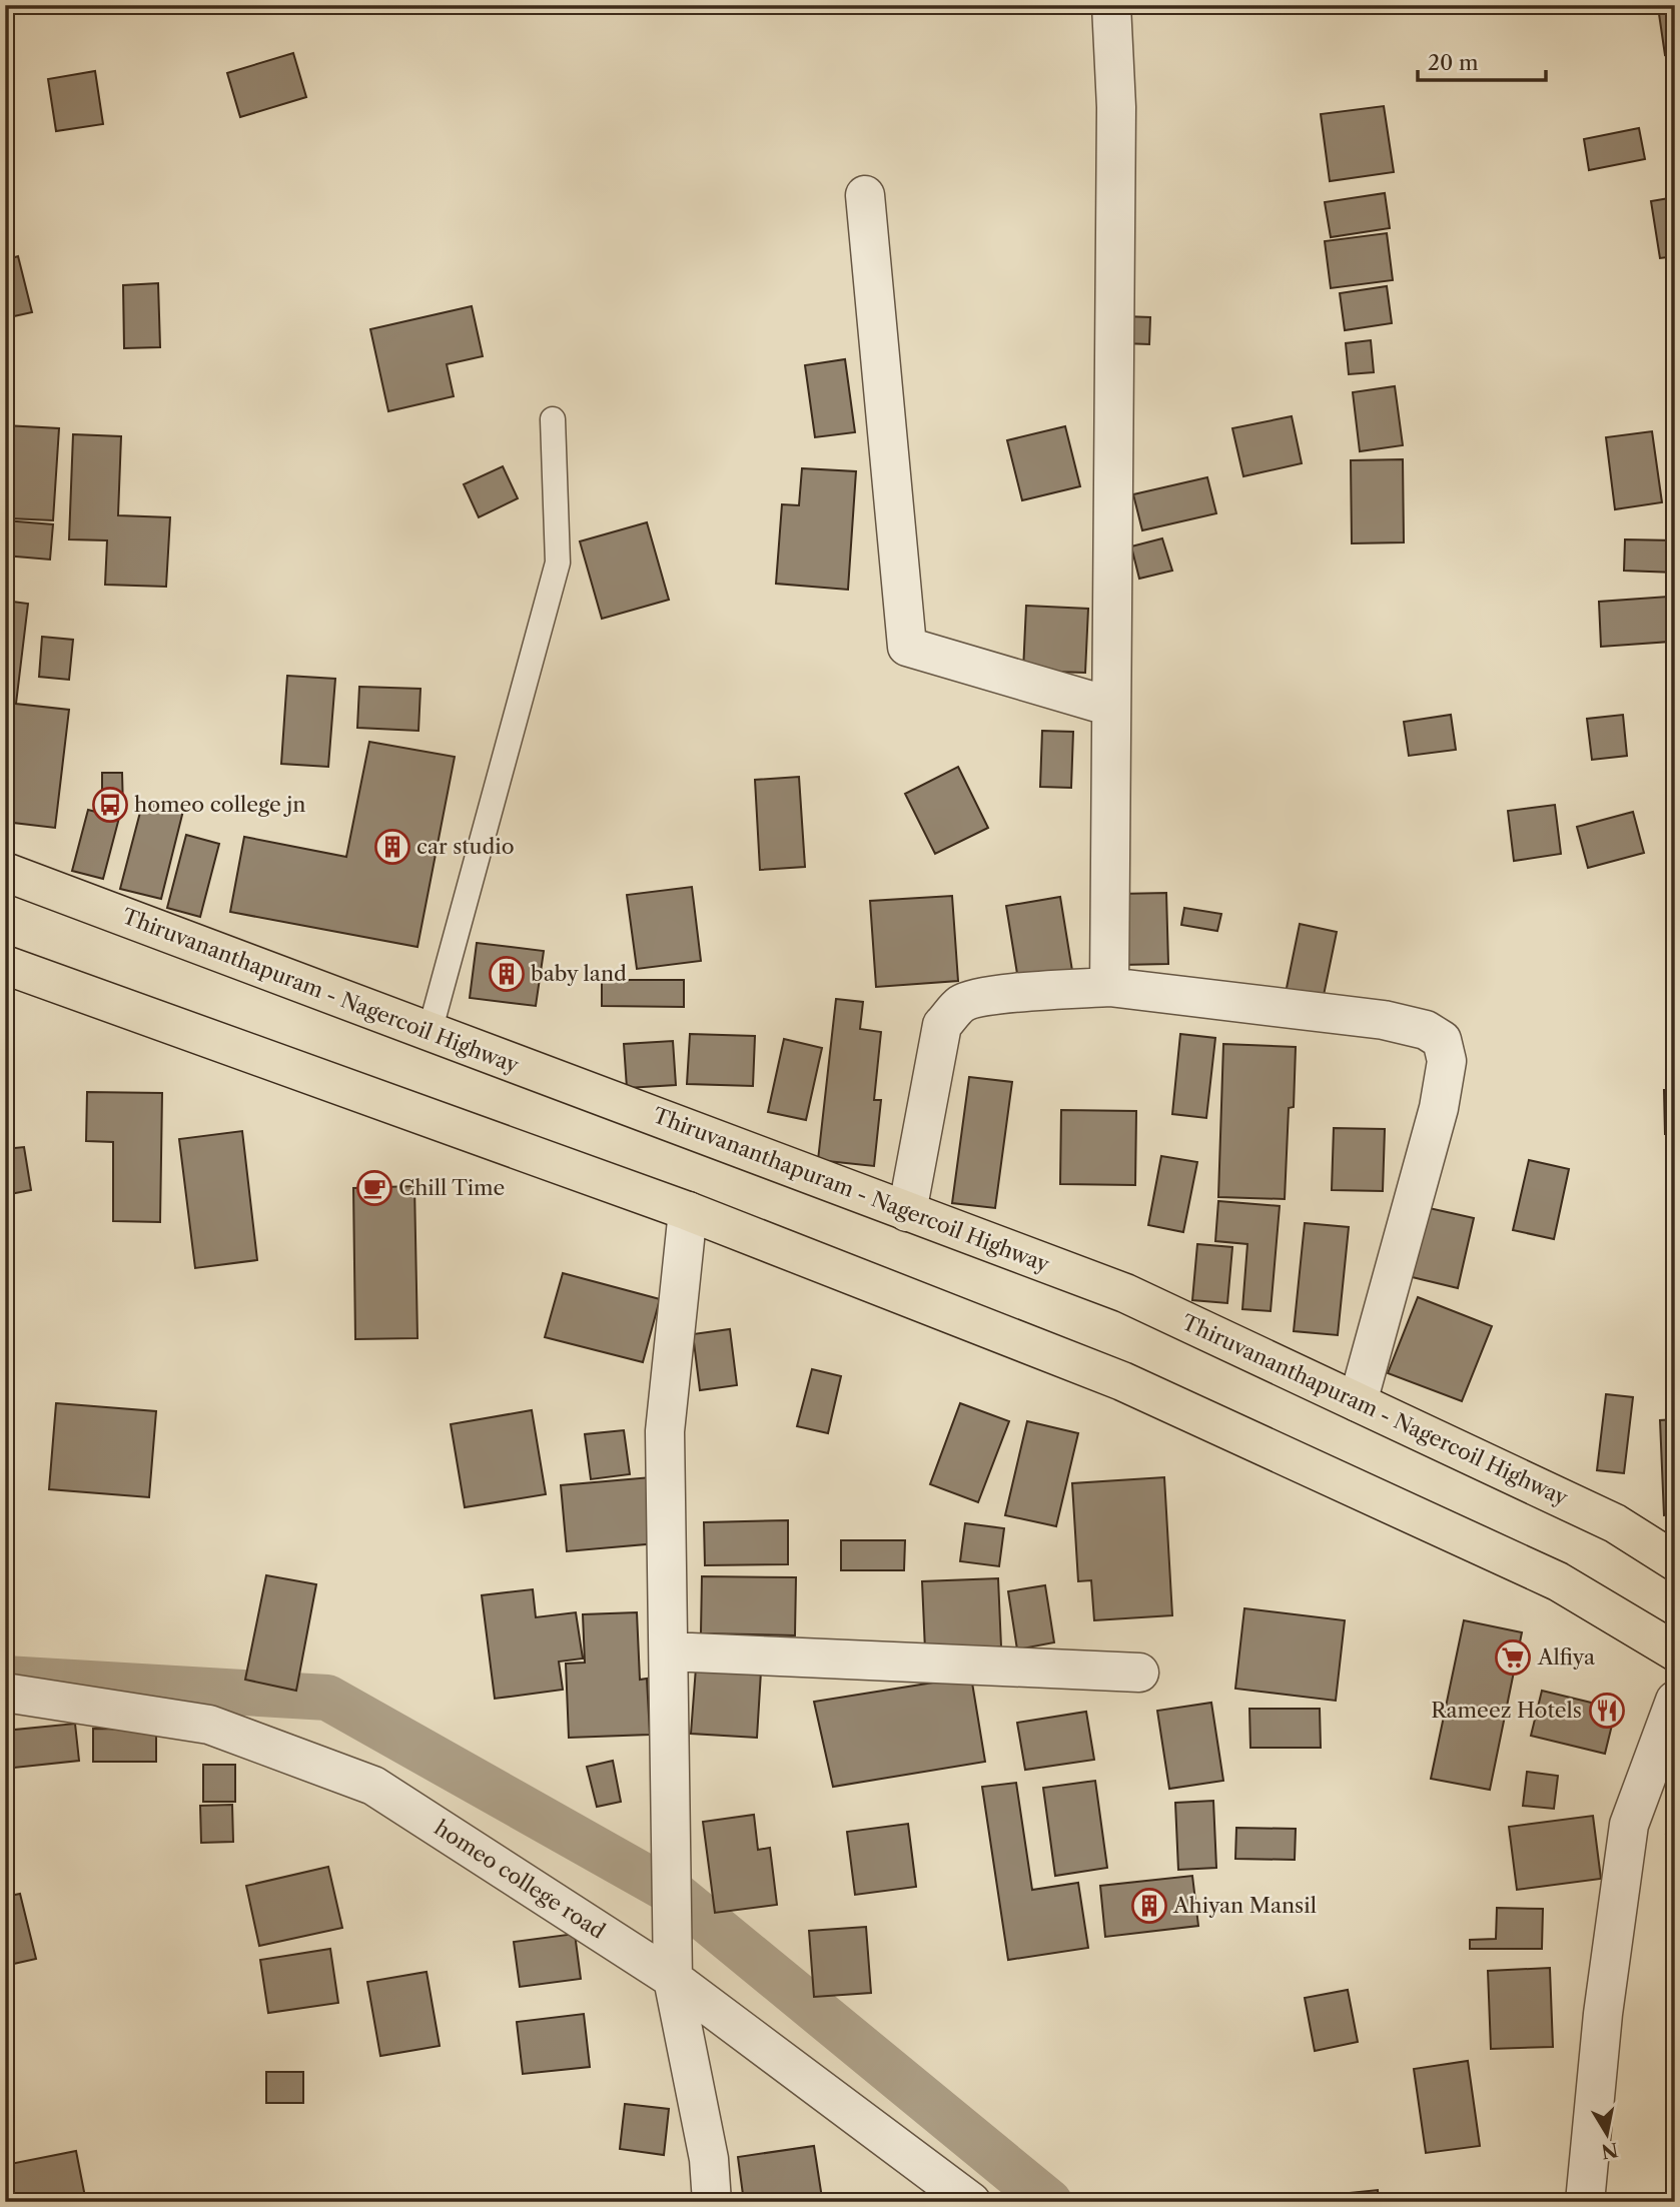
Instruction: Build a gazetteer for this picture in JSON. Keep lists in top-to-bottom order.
{
  "streets": {
    "main road": ["Thiruvananthapuram - Nagercoil Highway"],
    "street": ["homeo college road"]
  },
  "places": {
    "bus stop": ["homeo college jn"],
    "building": ["car studio", "baby land", "Ahiyan Mansil"],
    "cafe": ["Chill Time"],
    "supermarket": ["Alfiya"],
    "restaurant": ["Rameez Hotels"]
  },
  "scale_bar": "20 m",
  "north": "bottom"
}
